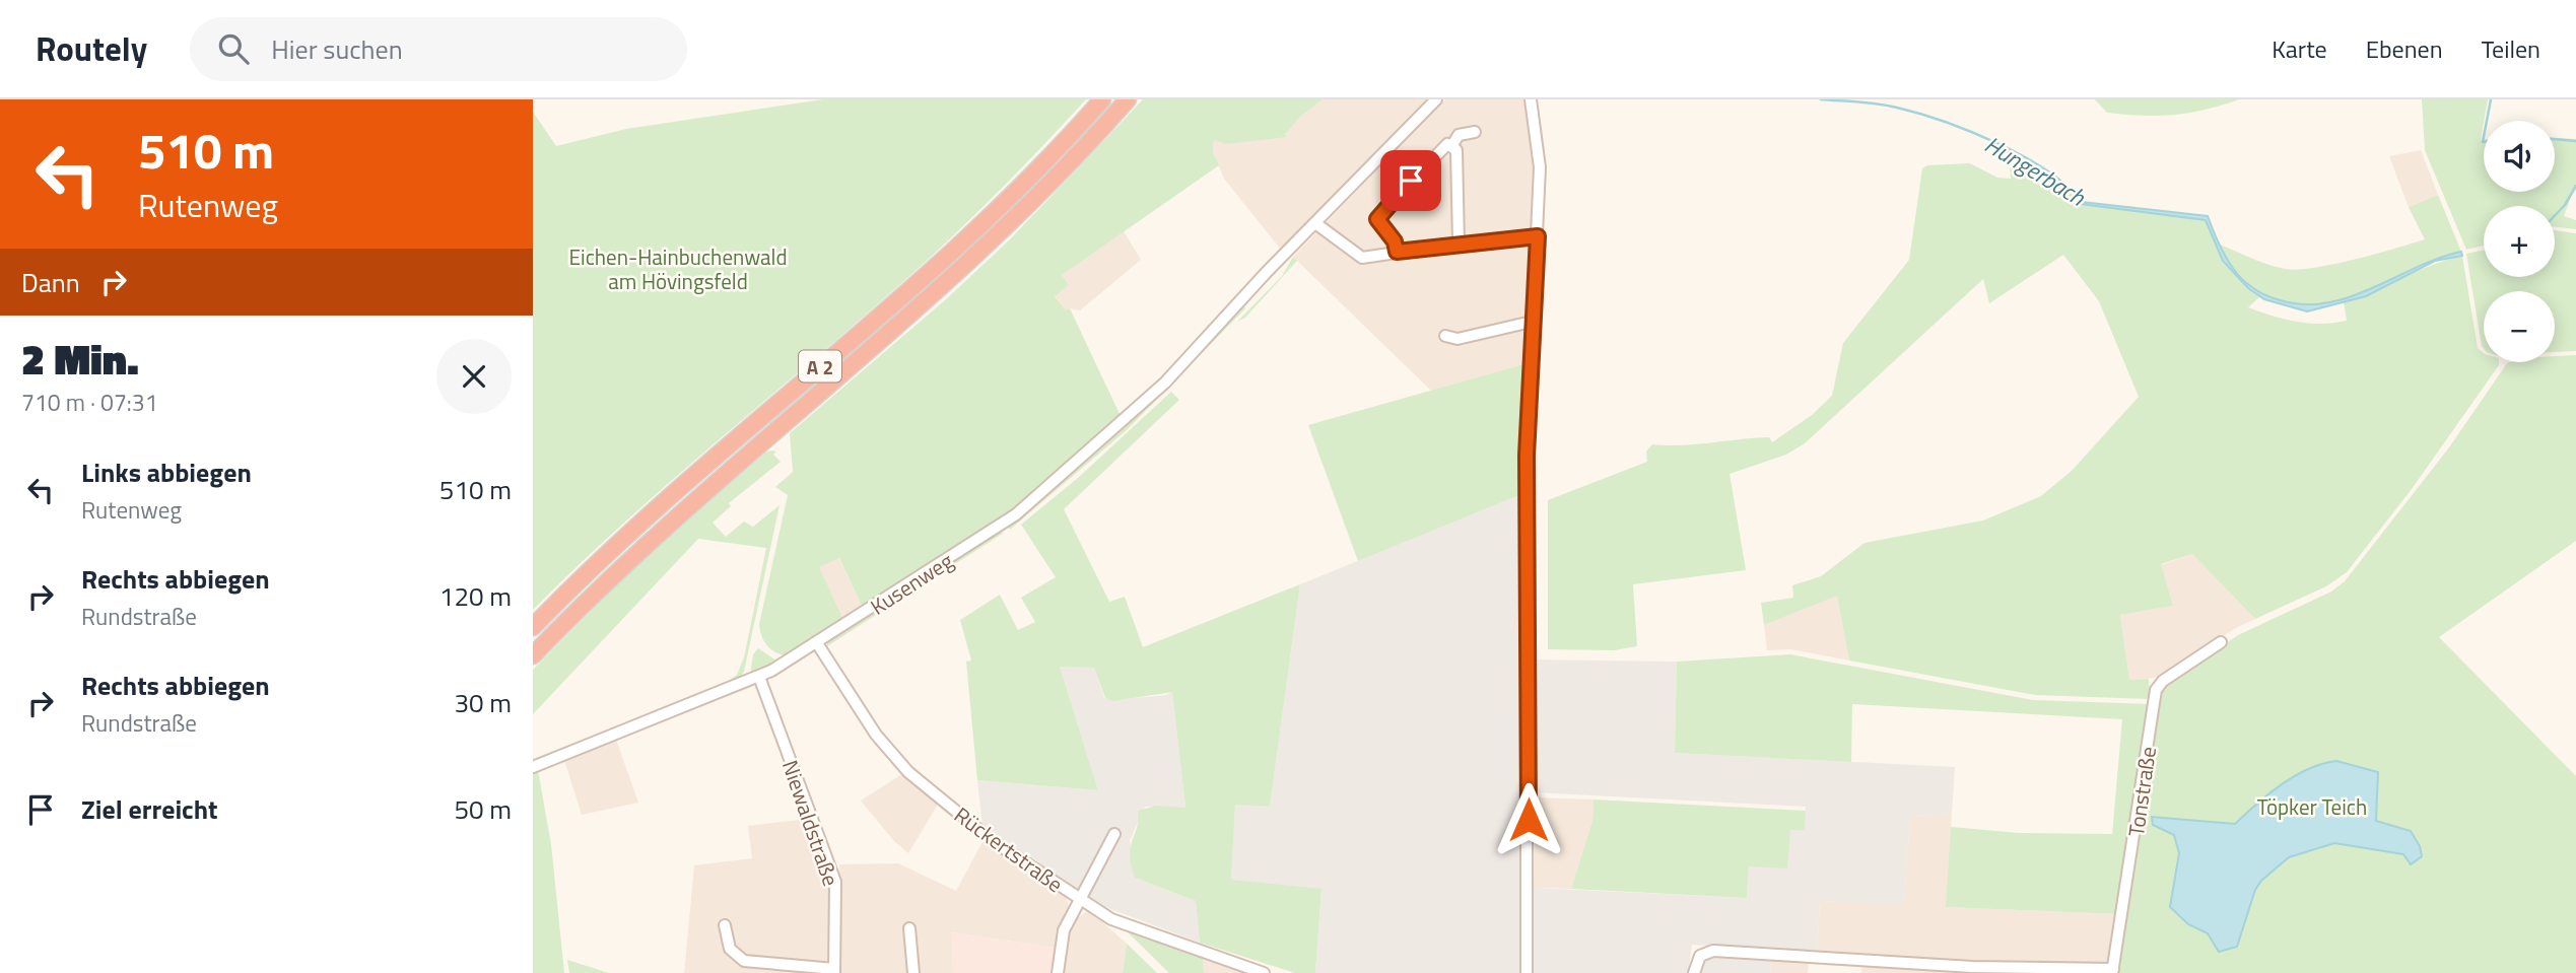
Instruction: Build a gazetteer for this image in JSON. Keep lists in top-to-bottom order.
{
  "streets": {
    "highway": ["A 2"],
    "street": [
      "Kusenweg",
      "Tonstraße",
      "Niewaldstraße",
      "Rückertstraße"
    ]
  },
  "crossings": [
    ["Kusenweg", "Niewaldstraße"],
    ["Kusenweg", "Rückertstraße"]
  ],
  "water": ["Hungerbach"],
  "parks": ["Eichen-Hainbuchenwald am Hövingsfeld", "Töpker Teich"],
  "page": {
    "header": "Routely",
    "search": "Hier suchen",
    "nav": ["Karte", "Ebenen", "Teilen"],
    "turn": ["510 m", "Rutenweg"],
    "map_buttons": ["+", "−"],
    "then": "Dann",
    "heading": ["2 Min.", "710 m · 07:31"],
    "list": [
      {
        "name": "Links abbiegen",
        "note": "Rutenweg",
        "value": "510 m"
      },
      {
        "name": "Rechts abbiegen",
        "note": "Rundstraße",
        "value": "120 m"
      },
      {
        "name": "Rechts abbiegen",
        "note": "Rundstraße",
        "value": "30 m"
      },
      {
        "name": "Ziel erreicht",
        "value": "50 m"
      }
    ]
  }
}
